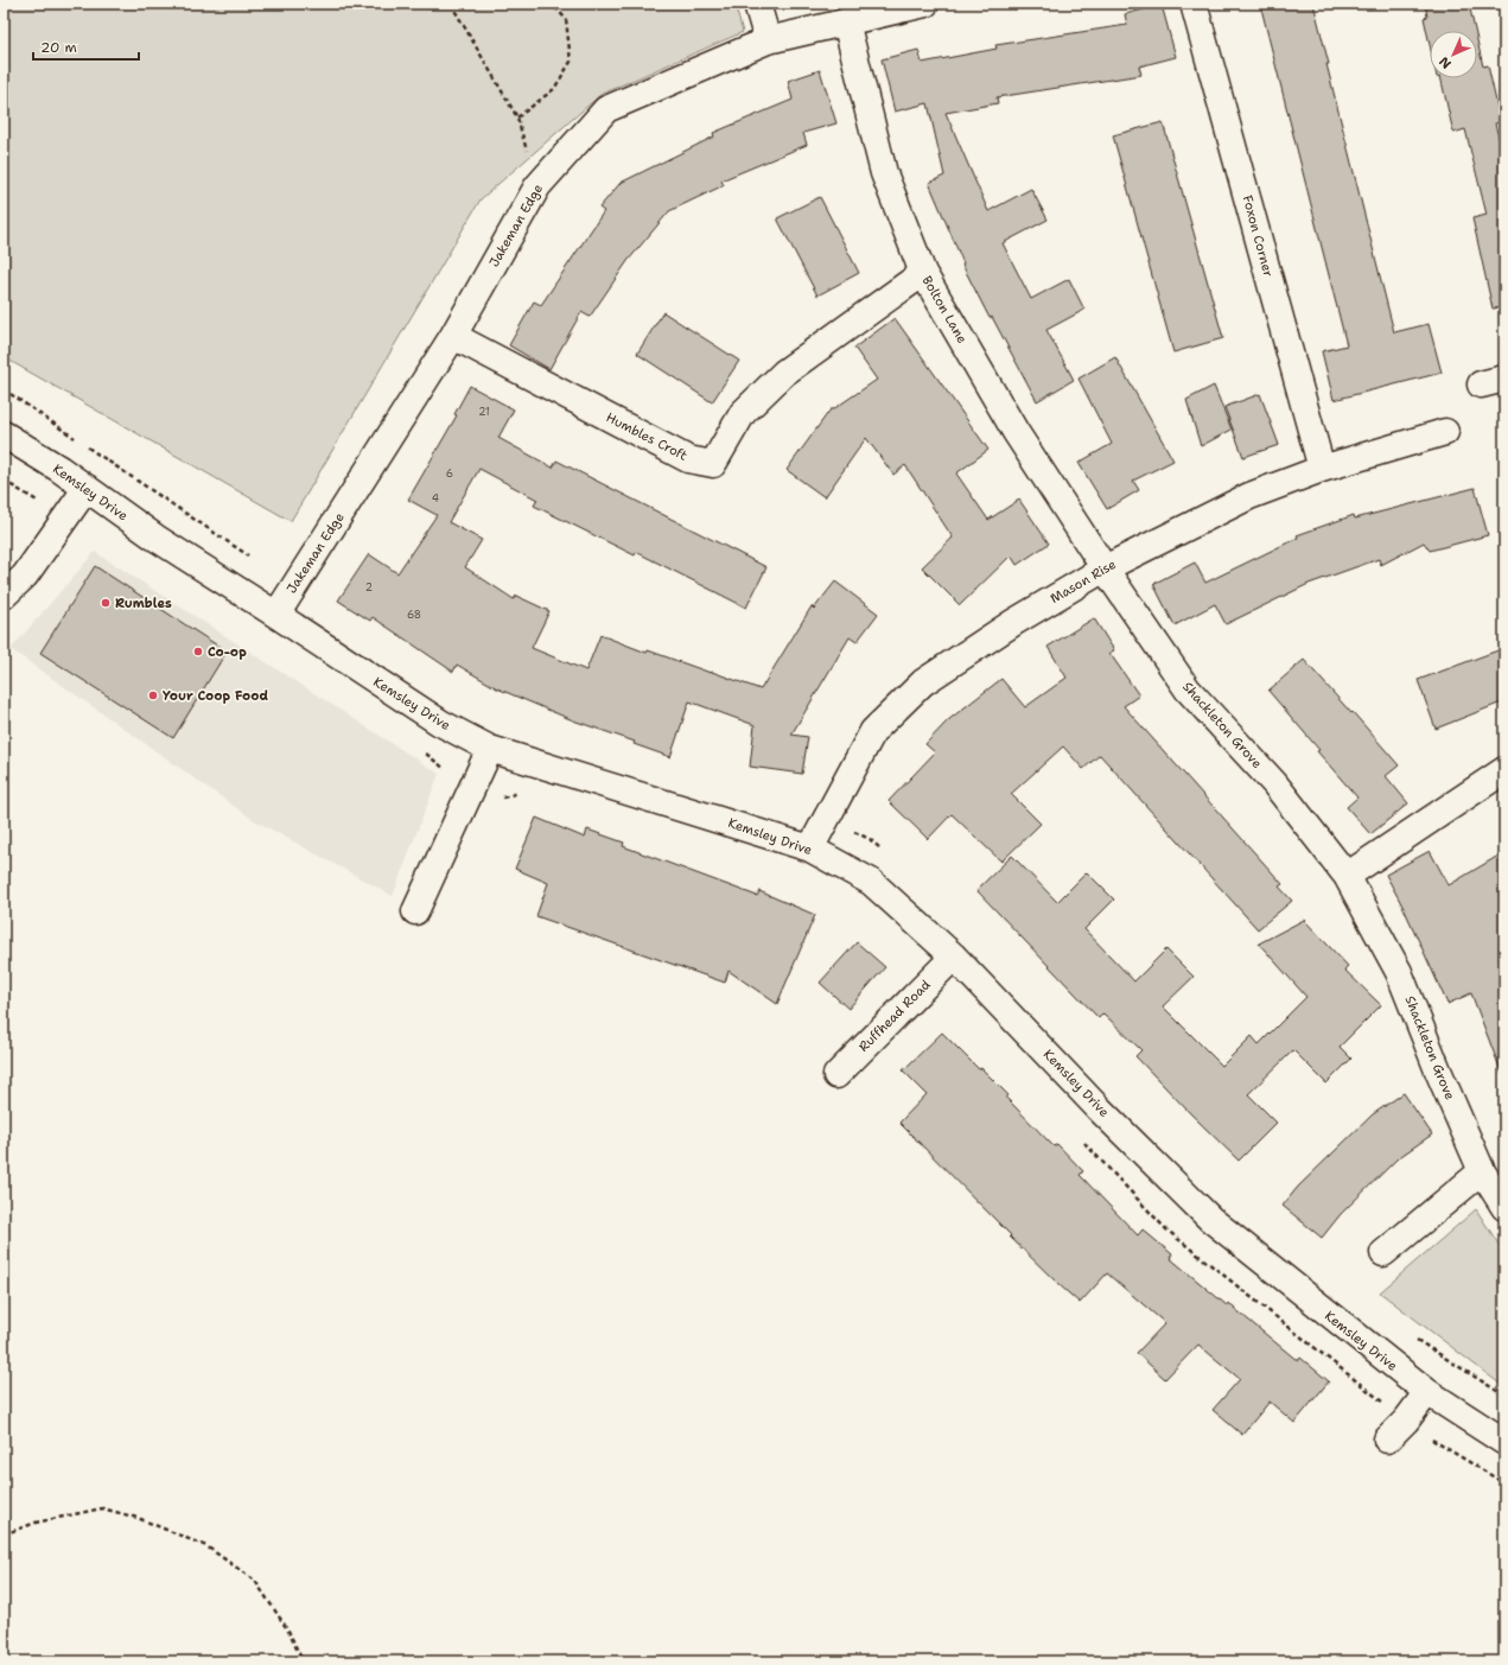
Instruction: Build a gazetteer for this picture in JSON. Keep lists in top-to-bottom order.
{
  "streets": {
    "street": [
      "Jakeman Edge",
      "Foxon Corner",
      "Bolton Lane",
      "Humbles Croft",
      "Kemsley Drive",
      "Mason Rise",
      "Shackleton Grove",
      "Ruffhead Road"
    ]
  },
  "crossings": [
    ["Jakeman Edge", "Bolton Lane"],
    ["Jakeman Edge", "Humbles Croft"],
    ["Jakeman Edge", "Kemsley Drive"],
    ["Foxon Corner", "Mason Rise"],
    ["Bolton Lane", "Humbles Croft"],
    ["Bolton Lane", "Mason Rise"],
    ["Bolton Lane", "Shackleton Grove"],
    ["Kemsley Drive", "Mason Rise"],
    ["Kemsley Drive", "Ruffhead Road"],
    ["Mason Rise", "Shackleton Grove"]
  ],
  "places": ["Rumbles", "Co-op", "Your Coop Food"],
  "house_numbers": [
    "21",
    "6",
    "4",
    "2",
    "68"
  ],
  "scale_bar": "20 m",
  "north": "bottom left"
}
